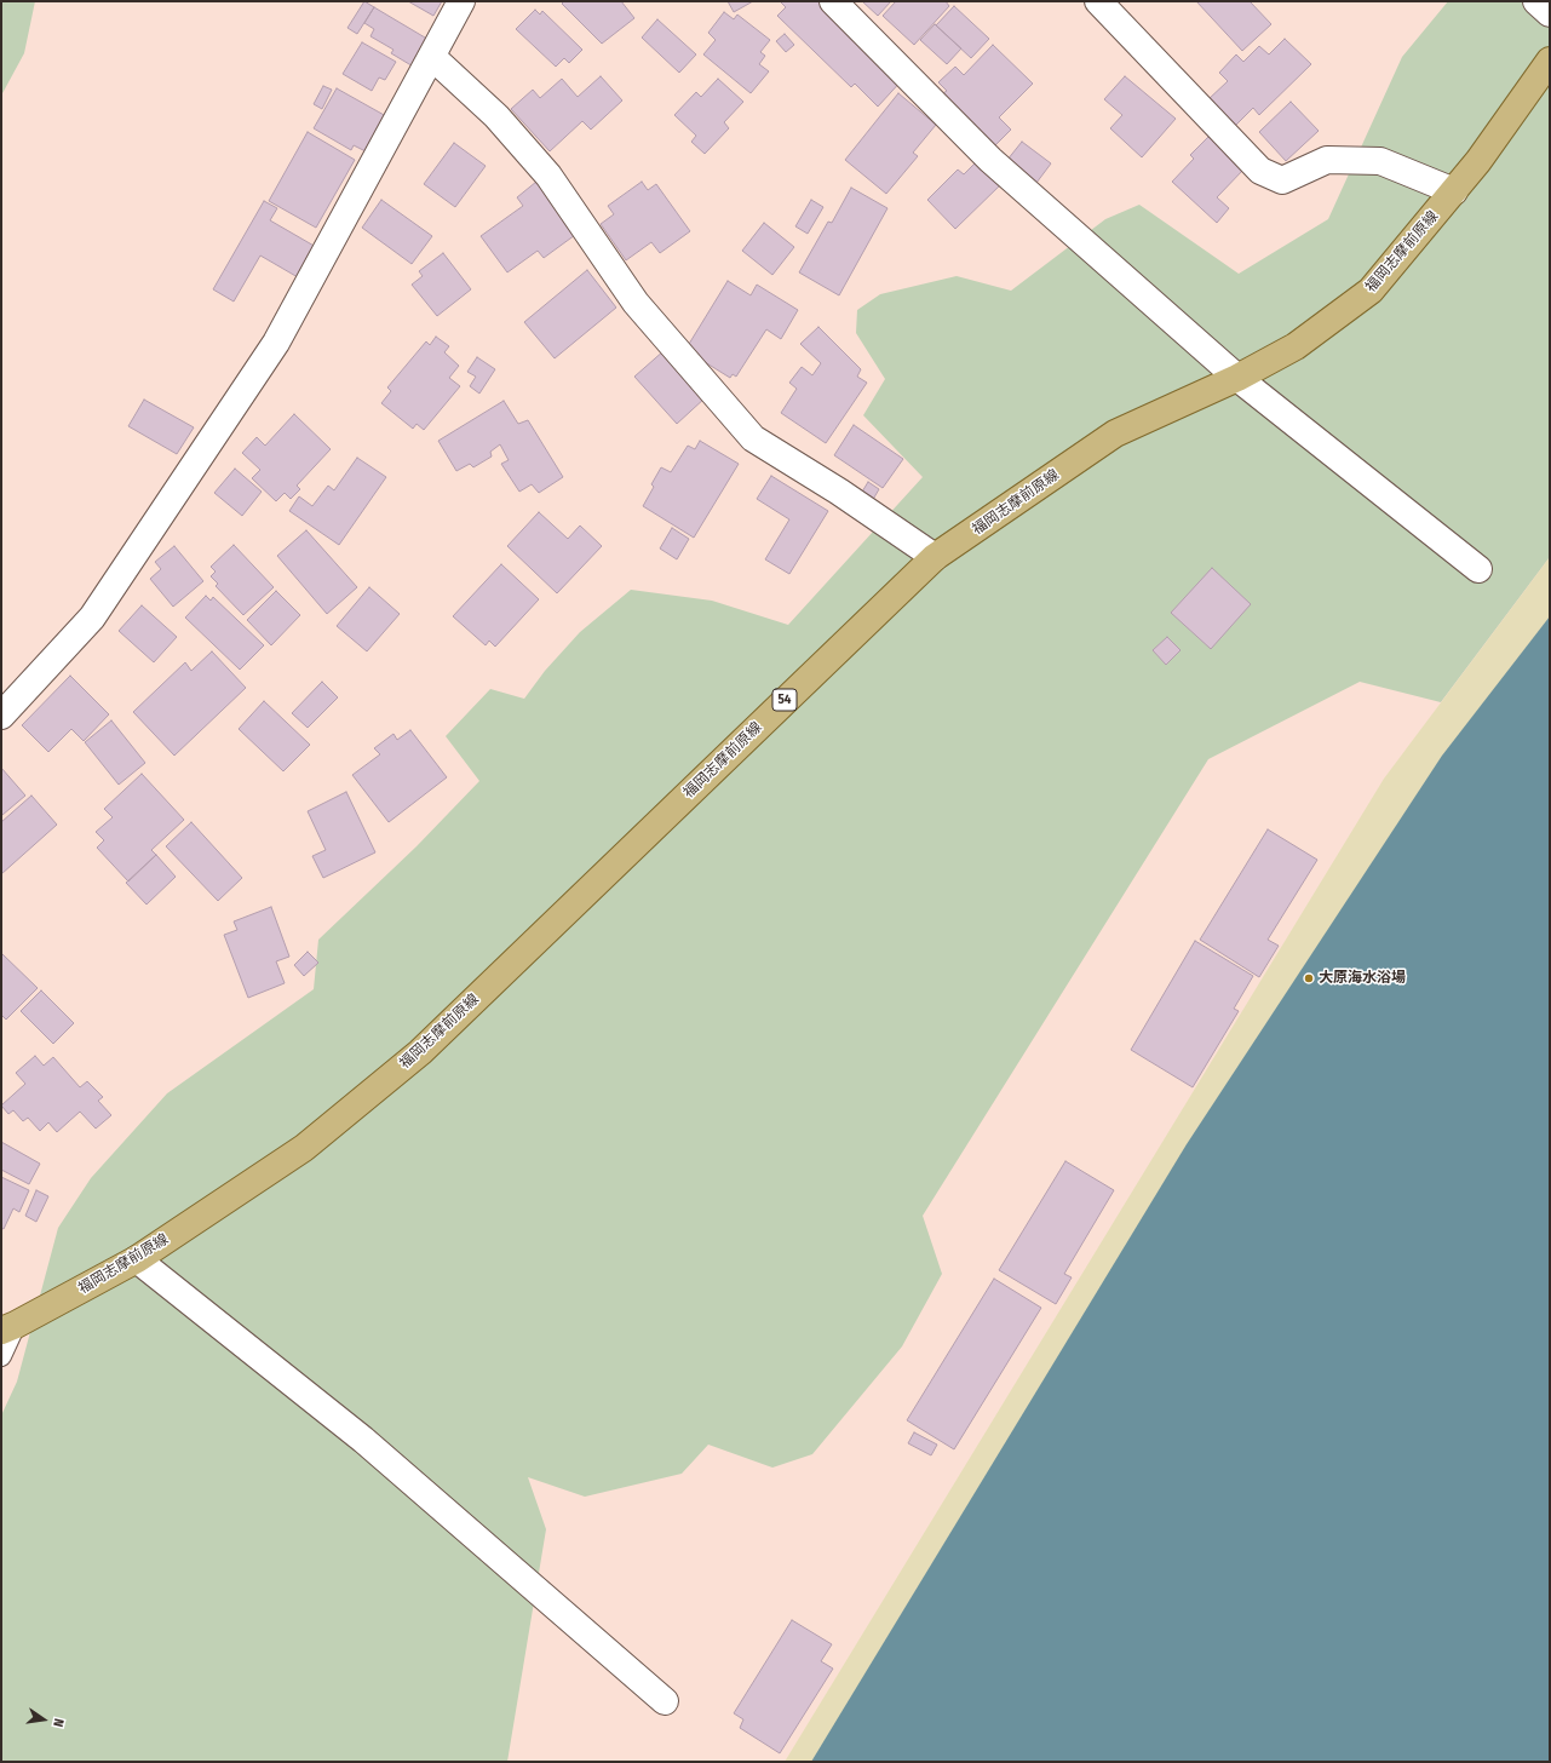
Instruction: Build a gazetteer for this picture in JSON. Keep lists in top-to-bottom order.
{
  "streets": {
    "main road": ["福岡志摩前原線", "54"]
  },
  "places": ["大原海水浴場"],
  "north": "right"
}
